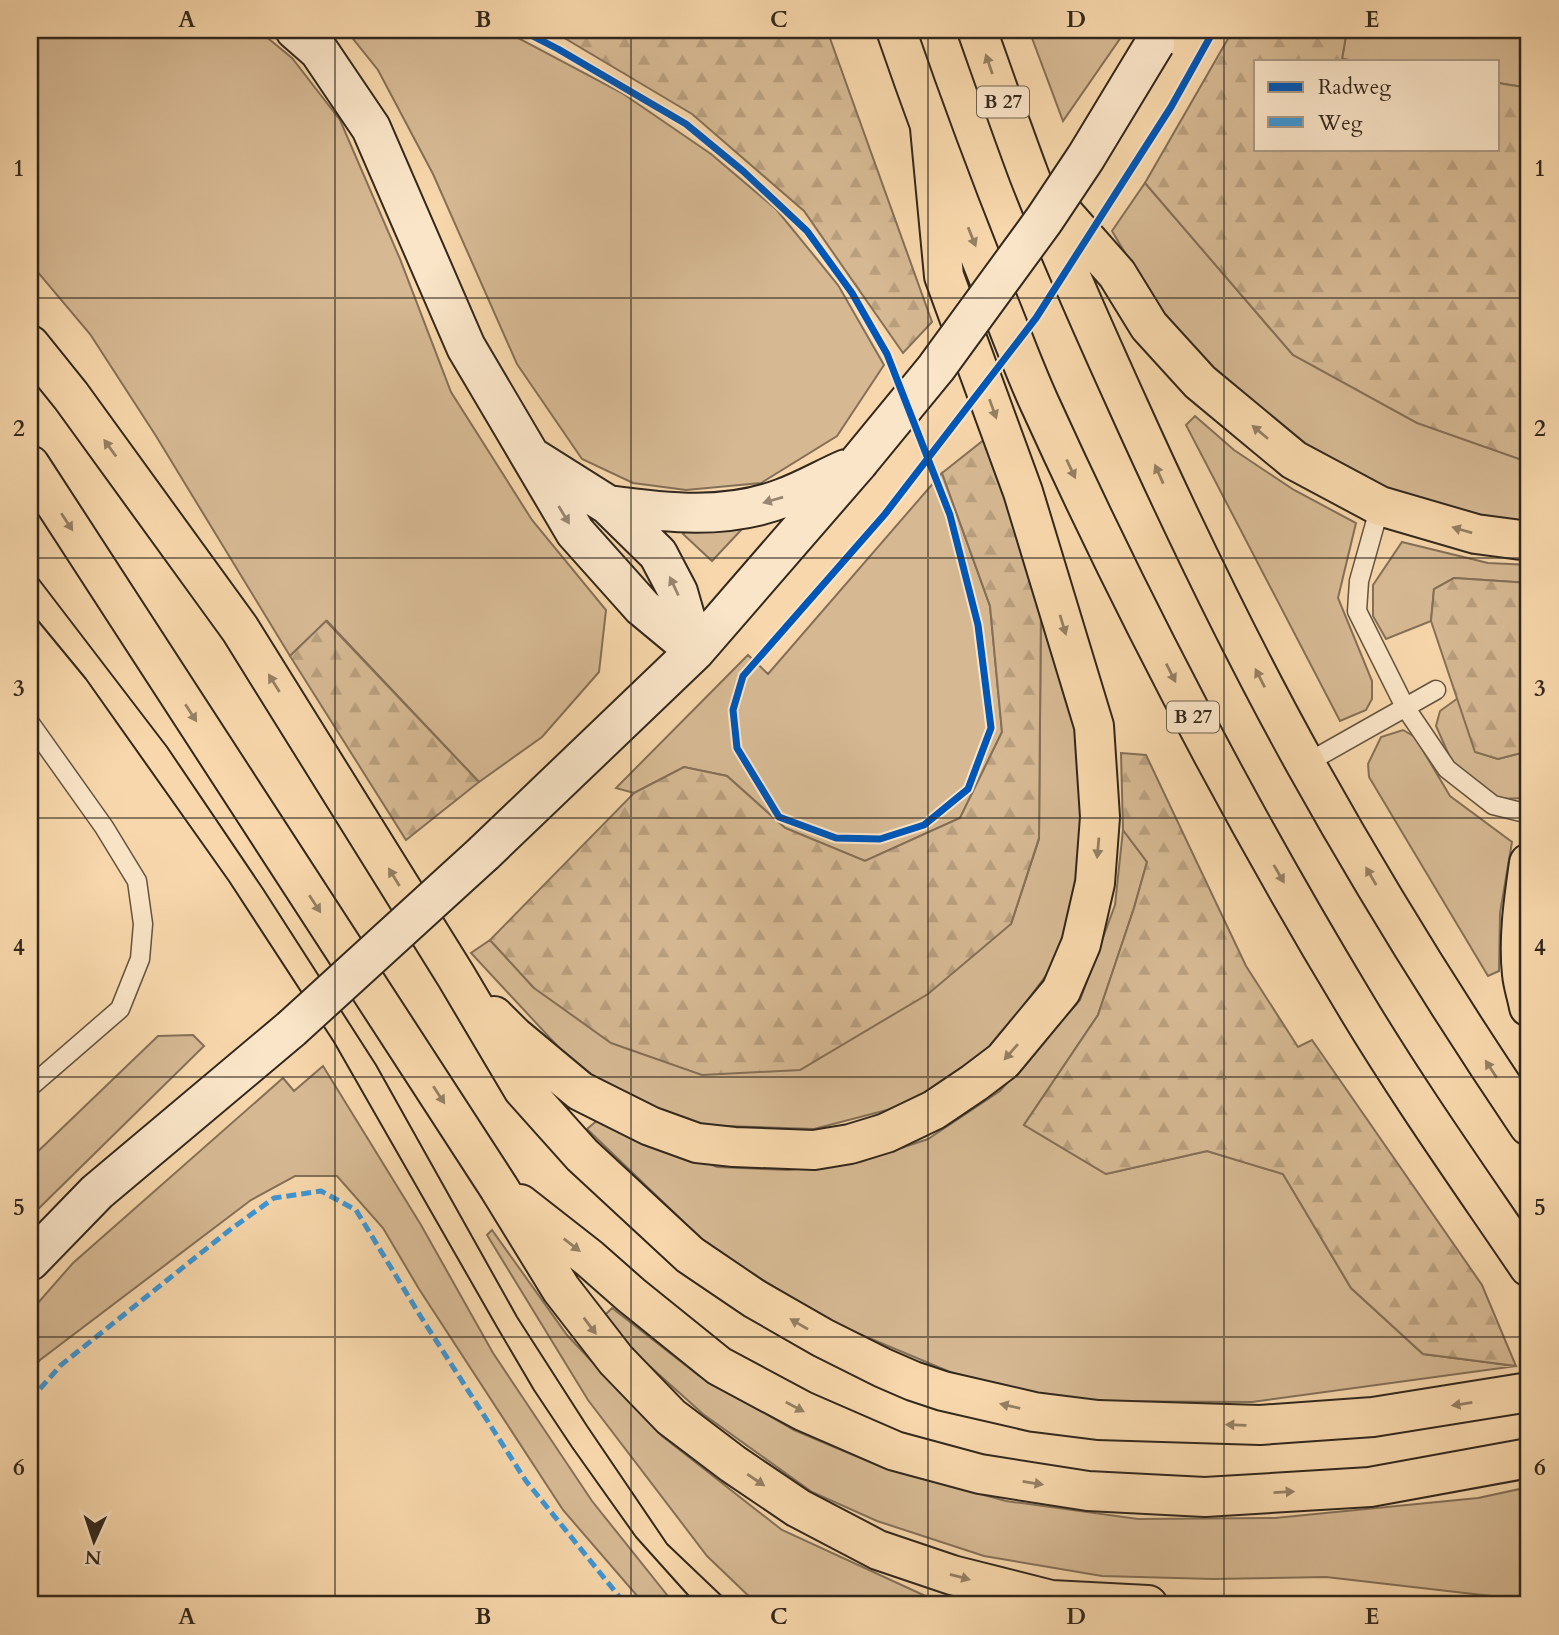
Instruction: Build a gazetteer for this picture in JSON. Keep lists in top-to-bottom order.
{
  "streets": {
    "highway": ["B 27"]
  },
  "legend": ["Radweg", "Weg"],
  "north": "bottom",
  "grid": {
    "columns": [
      "A",
      "B",
      "C",
      "D",
      "E"
    ],
    "rows": [
      "1",
      "2",
      "3",
      "4",
      "5",
      "6"
    ]
  }
}
